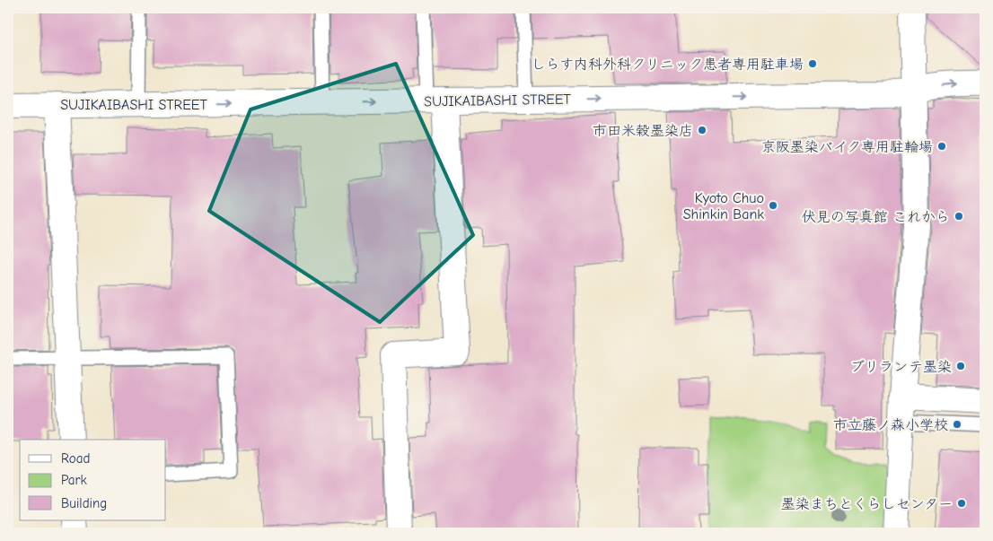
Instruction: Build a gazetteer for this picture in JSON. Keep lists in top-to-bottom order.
{
  "streets": {
    "street": ["SUJIKAIBASHI STREET"]
  },
  "one_way": ["SUJIKAIBASHI STREET"],
  "places": [
    "しらす内科外科クリニック患者専用駐車場",
    "市田米穀墨染店",
    "京阪墨染バイク専用駐輪場",
    "Kyoto Chuo Shinkin Bank",
    "伏見の写真館 これから",
    "ブリランテ墨染",
    "市立藤ノ森小学校",
    "墨染まちとくらしセンター"
  ],
  "legend": ["Road", "Park", "Building"]
}
